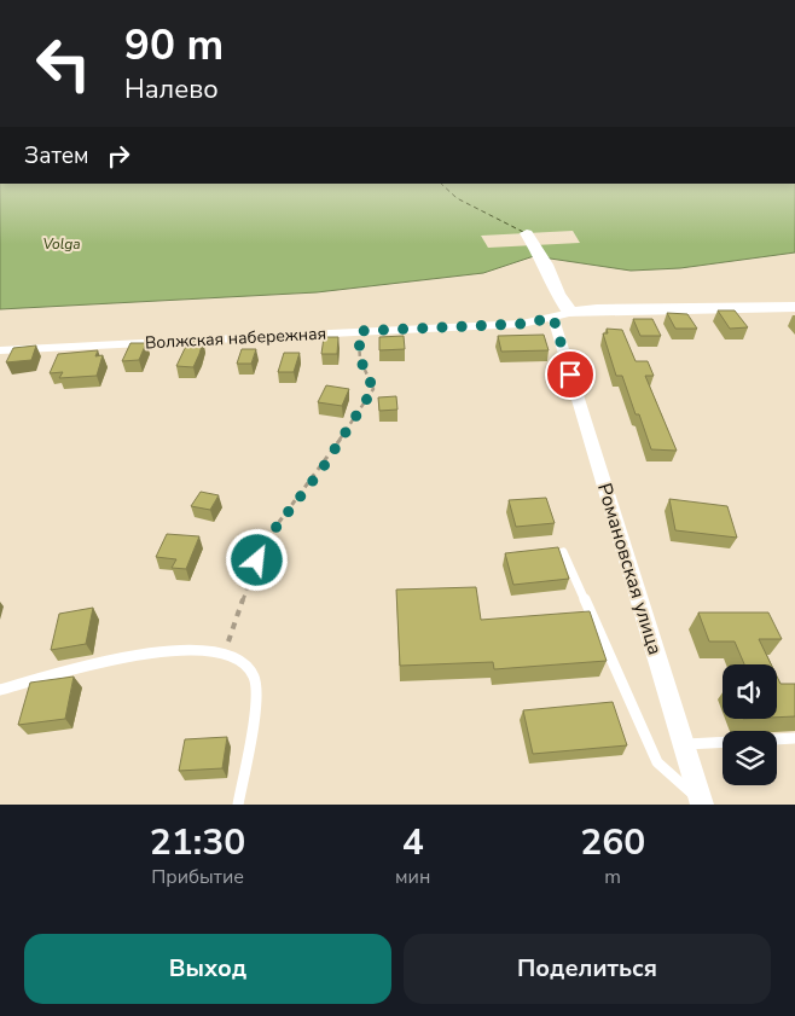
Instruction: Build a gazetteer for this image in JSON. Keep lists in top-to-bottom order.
{
  "streets": {
    "street": ["Волжская набережная", "Романовская улица"]
  },
  "crossings": [
    ["Волжская набережная", "Романовская улица"]
  ],
  "water": ["Volga"],
  "page": {
    "turn": ["90 m", "Налево"],
    "then": "Затем",
    "eta": [
      "21:30",
      "Прибытие",
      "4",
      "мин",
      "260",
      "m"
    ],
    "buttons": ["Выход", "Поделиться"]
  }
}
